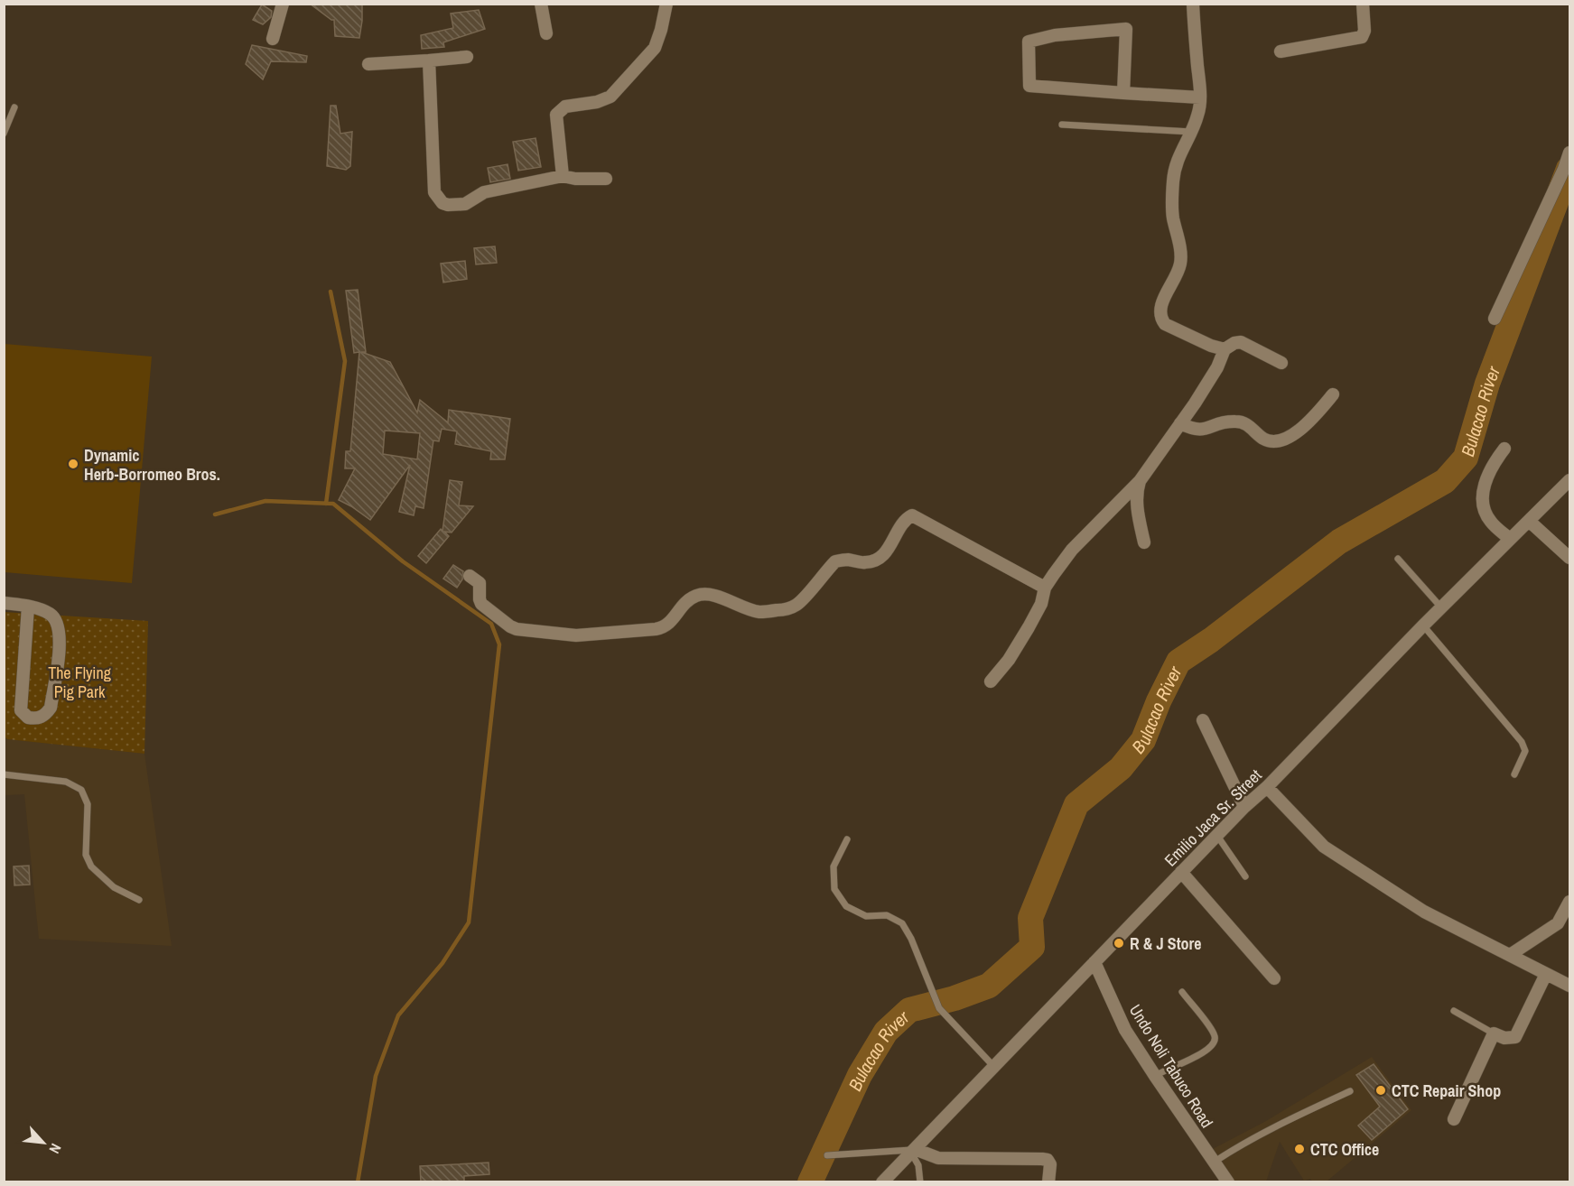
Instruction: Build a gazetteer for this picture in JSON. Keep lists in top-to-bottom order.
{
  "streets": {
    "street": ["Emilio Jaca Sr. Street", "Undo Noli Tabuco Road"]
  },
  "crossings": [
    ["Emilio Jaca Sr. Street", "Undo Noli Tabuco Road"]
  ],
  "water": ["Bulacao River"],
  "parks": ["The Flying Pig Park"],
  "places": [
    "Dynamic Herb-Borromeo Bros.",
    "R & J Store",
    "CTC Repair Shop",
    "CTC Office"
  ],
  "north": "bottom right"
}
